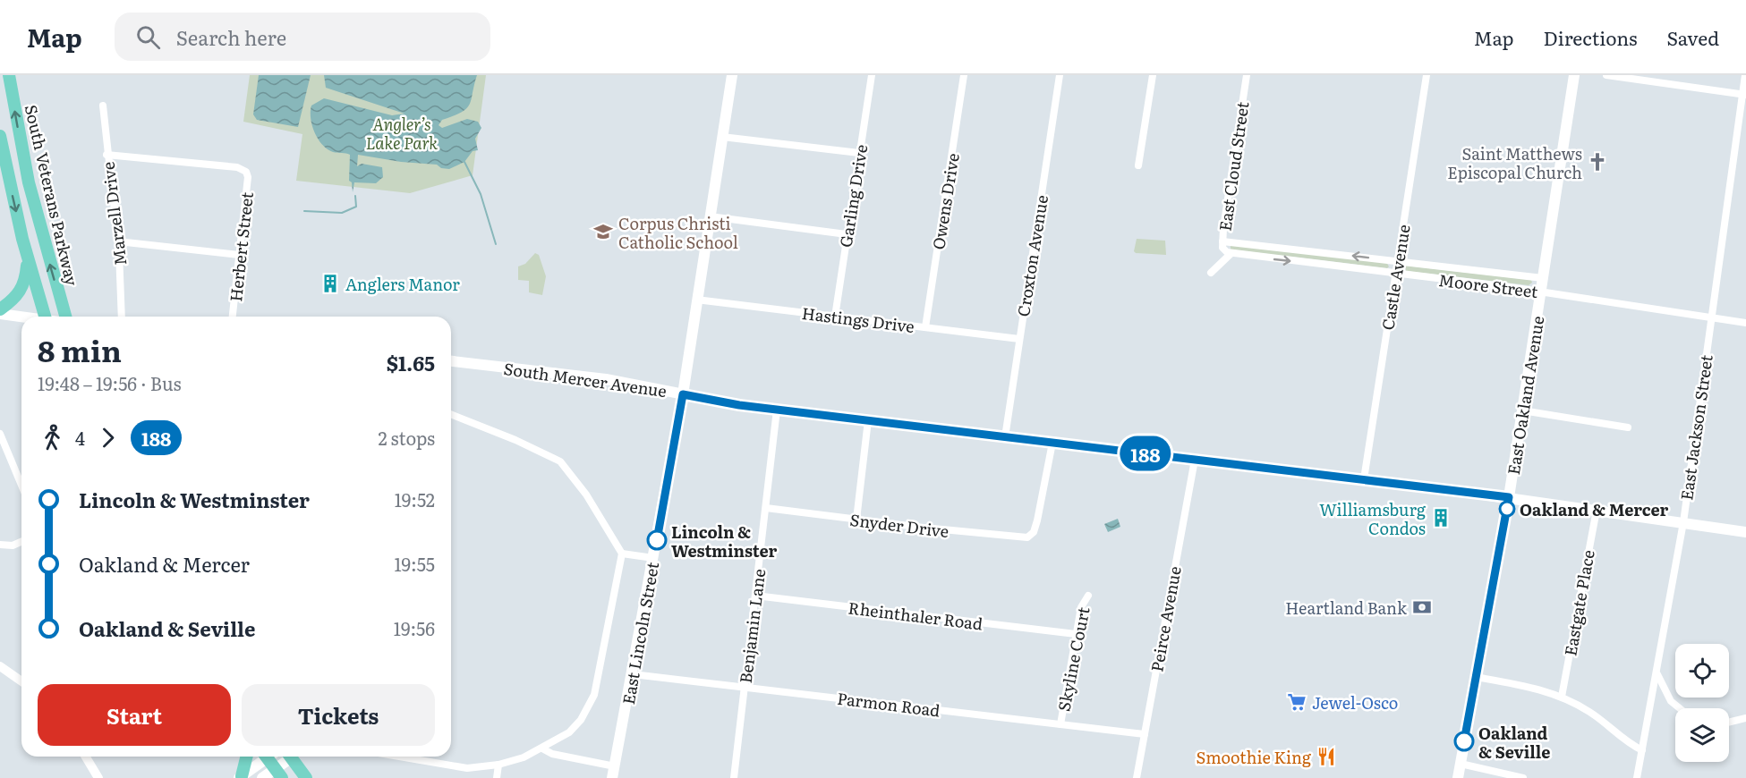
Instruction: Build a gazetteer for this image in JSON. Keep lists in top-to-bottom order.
{
  "streets": {
    "highway": ["South Veterans Parkway"],
    "main road": ["South Mercer Avenue", "East Oakland Avenue", "East Lincoln Street"],
    "street": [
      "East Cloud Street",
      "Garling Drive",
      "Owens Drive",
      "Marzell Drive",
      "Herbert Street",
      "Croxton Avenue",
      "Castle Avenue",
      "Moore Street",
      "Hastings Drive",
      "East Jackson Street",
      "Snyder Drive",
      "Eastgate Place",
      "Rheinthaler Road",
      "Peirce Avenue",
      "Benjamin Lane",
      "Skyline Court",
      "Parmon Road"
    ]
  },
  "crossings": [
    ["East Cloud Street", "Moore Street"],
    ["Garling Drive", "Hastings Drive"],
    ["Owens Drive", "Hastings Drive"],
    ["Marzell Drive", "Herbert Street"],
    ["Croxton Avenue", "Hastings Drive"],
    ["Croxton Avenue", "South Mercer Avenue"],
    ["Castle Avenue", "Moore Street"],
    ["Castle Avenue", "South Mercer Avenue"],
    ["Moore Street", "East Oakland Avenue"],
    ["Moore Street", "East Jackson Street"],
    ["Hastings Drive", "East Lincoln Street"],
    ["South Mercer Avenue", "East Oakland Avenue"],
    ["South Mercer Avenue", "East Jackson Street"],
    ["South Mercer Avenue", "Snyder Drive"],
    ["South Mercer Avenue", "Eastgate Place"],
    ["South Mercer Avenue", "Peirce Avenue"],
    ["South Mercer Avenue", "Benjamin Lane"],
    ["South Mercer Avenue", "East Lincoln Street"],
    ["Snyder Drive", "Benjamin Lane"],
    ["Rheinthaler Road", "Benjamin Lane"],
    ["Rheinthaler Road", "Skyline Court"],
    ["Peirce Avenue", "Parmon Road"],
    ["Benjamin Lane", "Parmon Road"],
    ["East Lincoln Street", "Parmon Road"],
    ["Skyline Court", "Parmon Road"]
  ],
  "parks": ["Angler’s Lake Park"],
  "places": {
    "church": ["Saint Matthews Episcopal Church"],
    "school or university": ["Corpus Christi Catholic School"],
    "building": ["Anglers Manor", "Williamsburg Condos"],
    "other": ["Oakland & Mercer", "Lincoln & Westminster", "Oakland & Seville"],
    "bank": ["Heartland Bank"],
    "supermarket": ["Jewel-Osco"],
    "restaurant": ["Smoothie King"]
  },
  "lines": ["bus line 188"],
  "page": {
    "header": "Map",
    "search": "Search here",
    "nav": ["Map", "Directions", "Saved"],
    "on_map": "188",
    "heading": ["8 min", "19:48 – 19:56 · Bus", "$1.65"],
    "legs": ["4", "188", "2 stops"],
    "list": [
      {
        "name": "Lincoln & Westminster",
        "value": "19:52"
      },
      {
        "name": "Oakland & Mercer",
        "value": "19:55"
      },
      {
        "name": "Oakland & Seville",
        "value": "19:56"
      }
    ],
    "buttons": ["Start", "Tickets"]
  }
}
